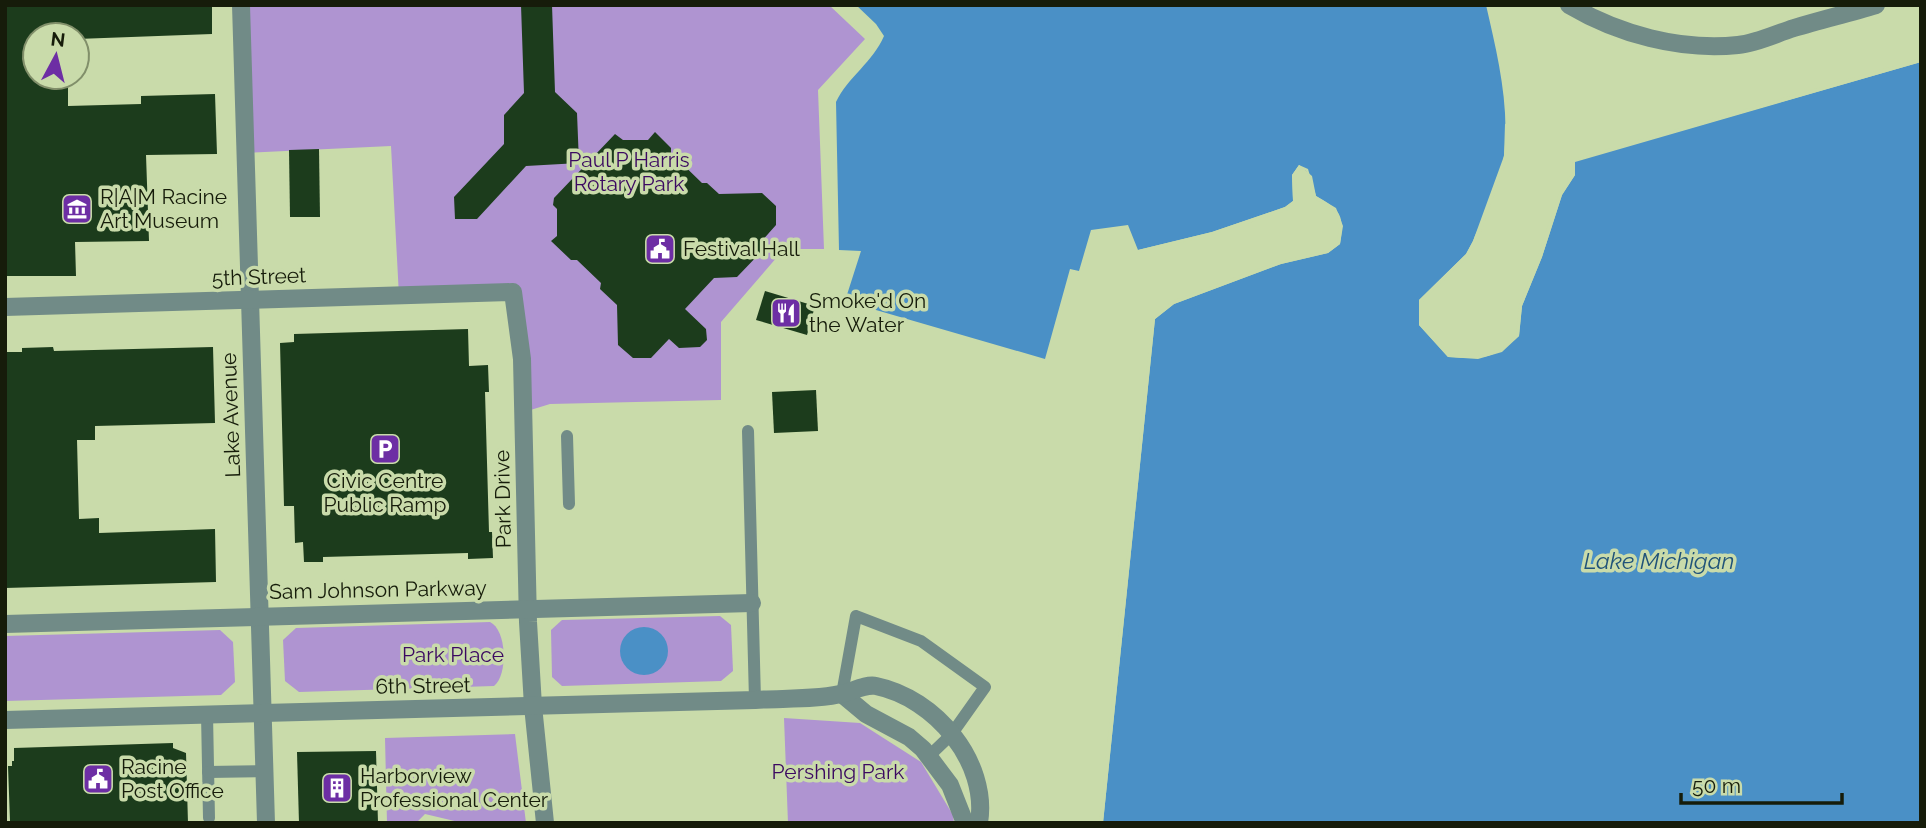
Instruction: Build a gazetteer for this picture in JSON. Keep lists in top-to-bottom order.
{
  "streets": {
    "street": [
      "5th Street",
      "Lake Avenue",
      "Park Drive",
      "Sam Johnson Parkway",
      "6th Street"
    ]
  },
  "crossings": [
    ["5th Street", "Lake Avenue"],
    ["5th Street", "Park Drive"],
    ["Lake Avenue", "Sam Johnson Parkway"],
    ["Lake Avenue", "6th Street"],
    ["Park Drive", "Sam Johnson Parkway"],
    ["Park Drive", "6th Street"]
  ],
  "water": ["Lake Michigan"],
  "parks": ["Paul P Harris Rotary Park", "Park Place", "Pershing Park"],
  "places": {
    "museum": ["R|A|M Racine Art Museum"],
    "public building": ["Festival Hall", "Racine Post Office"],
    "restaurant": ["Smoke'd On the Water"],
    "parking": ["Civic Centre Public Ramp"],
    "building": ["Harborview Professional Center"]
  },
  "scale_bar": "50 m",
  "north": "top"
}
